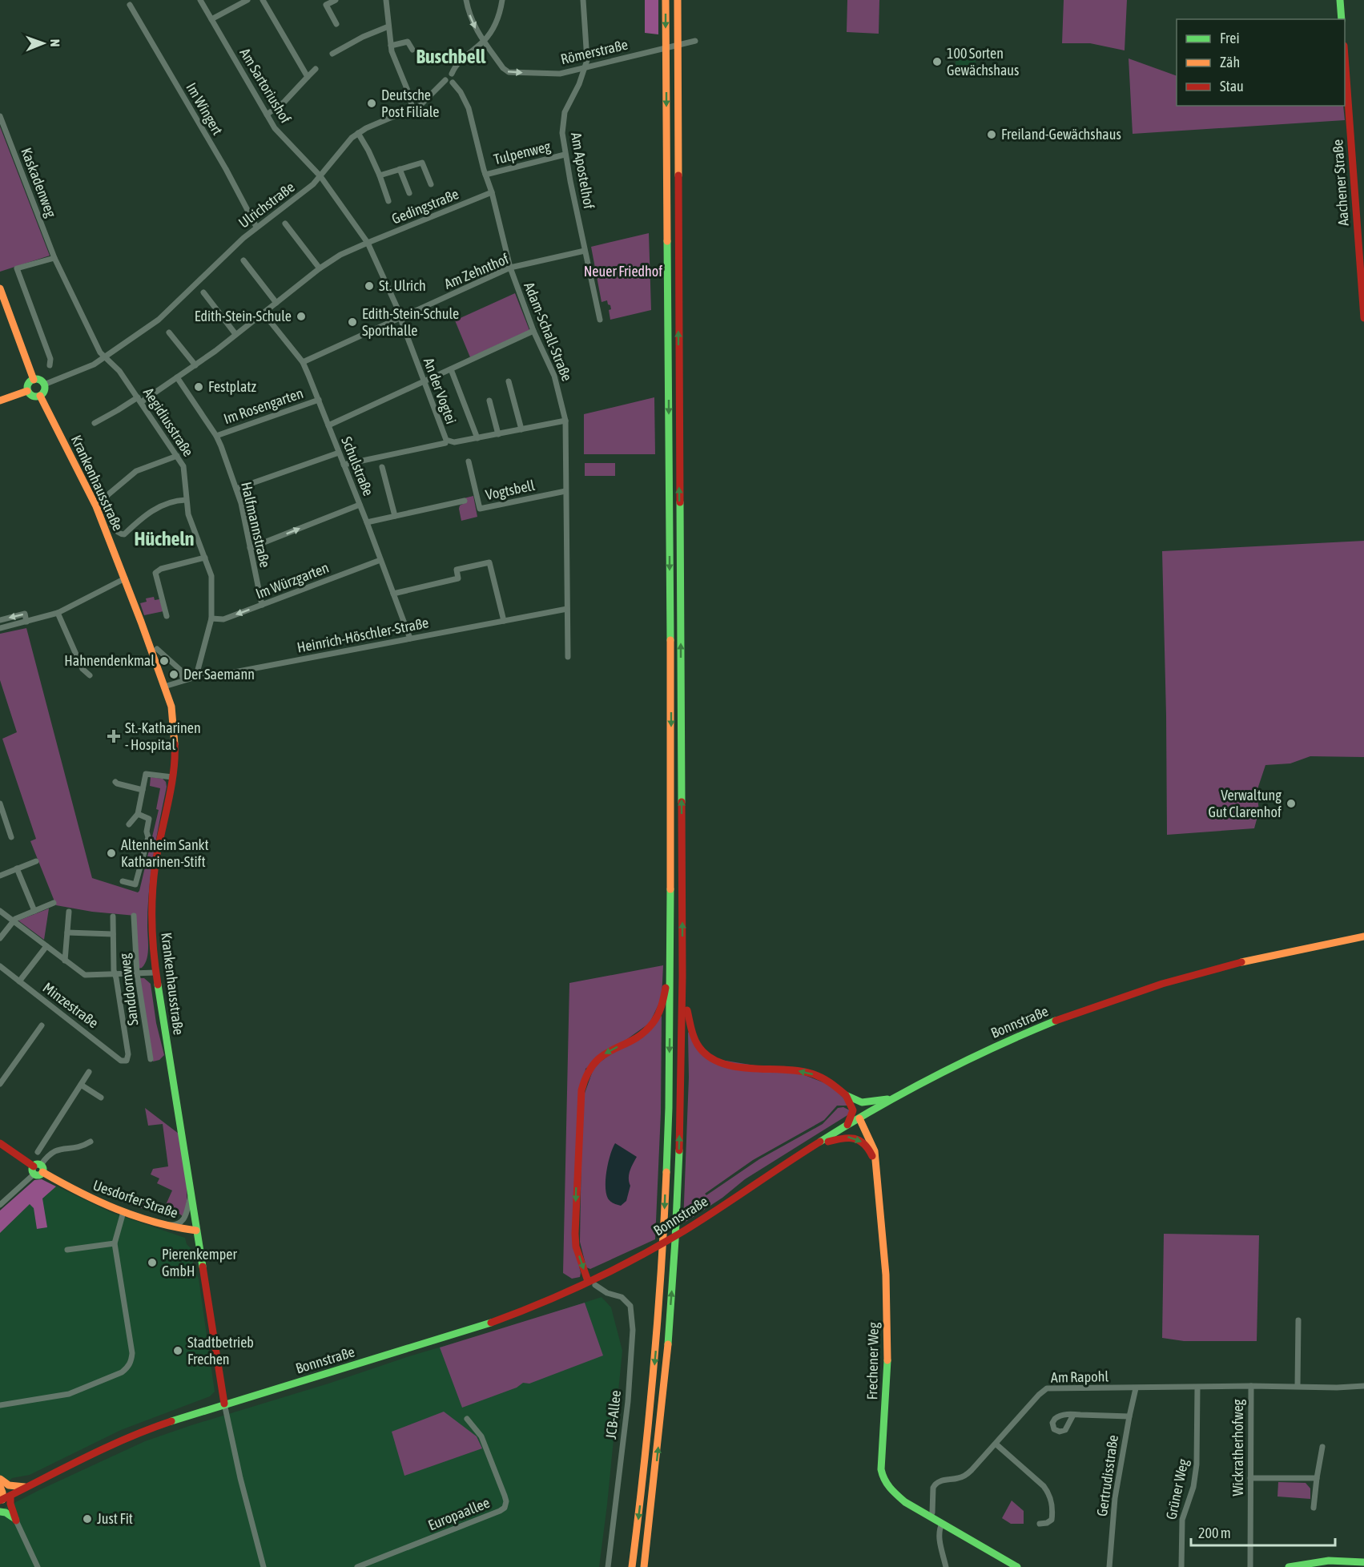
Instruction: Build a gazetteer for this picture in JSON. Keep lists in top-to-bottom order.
{
  "streets": {
    "main road": [
      "Aachener Straße",
      "Krankenhausstraße",
      "Bonnstraße",
      "Uesdorfer Straße",
      "Frechener Weg"
    ],
    "street": [
      "Römerstraße",
      "Am Sartoriushof",
      "Im Wingert",
      "Tulpenweg",
      "Am Apostelhof",
      "Kaskadenweg",
      "Ulrichstraße",
      "Gedingstraße",
      "Am Zehnthof",
      "Adam-Schall-Straße",
      "An der Vogtei",
      "Im Rosengarten",
      "Aegidiusstraße",
      "Schulstraße",
      "Vogtsbell",
      "Halfmannstraße",
      "Im Würzgarten",
      "Heinrich-Höschler-Straße",
      "Sanddornweg",
      "Minzestraße",
      "Am Rapohl",
      "JCB-Allee",
      "Wickratherhofweg",
      "Gertrudisstraße",
      "Grüner Weg",
      "Europaallee"
    ]
  },
  "crossings": [
    ["Römerstraße", "Am Apostelhof"],
    ["Am Sartoriushof", "Ulrichstraße"],
    ["Am Sartoriushof", "An der Vogtei"],
    ["Im Wingert", "Ulrichstraße"],
    ["Tulpenweg", "Am Apostelhof"],
    ["Tulpenweg", "Adam-Schall-Straße"],
    ["Am Apostelhof", "Am Zehnthof"],
    ["Kaskadenweg", "Ulrichstraße"],
    ["Kaskadenweg", "Aegidiusstraße"],
    ["Ulrichstraße", "Adam-Schall-Straße"],
    ["Ulrichstraße", "An der Vogtei"],
    ["Ulrichstraße", "Aegidiusstraße"],
    ["Ulrichstraße", "Krankenhausstraße"],
    ["Gedingstraße", "Adam-Schall-Straße"],
    ["Gedingstraße", "An der Vogtei"],
    ["Gedingstraße", "Aegidiusstraße"],
    ["Gedingstraße", "Schulstraße"],
    ["Gedingstraße", "Halfmannstraße"],
    ["Am Zehnthof", "Adam-Schall-Straße"],
    ["Am Zehnthof", "An der Vogtei"],
    ["Am Zehnthof", "Schulstraße"],
    ["Adam-Schall-Straße", "An der Vogtei"],
    ["Adam-Schall-Straße", "Vogtsbell"],
    ["Adam-Schall-Straße", "Heinrich-Höschler-Straße"],
    ["Im Rosengarten", "Schulstraße"],
    ["Im Rosengarten", "Halfmannstraße"],
    ["Aegidiusstraße", "Im Würzgarten"],
    ["Aegidiusstraße", "Heinrich-Höschler-Straße"],
    ["Schulstraße", "Im Würzgarten"],
    ["Schulstraße", "Heinrich-Höschler-Straße"],
    ["Krankenhausstraße", "Heinrich-Höschler-Straße"],
    ["Krankenhausstraße", "Bonnstraße"],
    ["Krankenhausstraße", "Uesdorfer Straße"],
    ["Halfmannstraße", "Im Würzgarten"],
    ["Sanddornweg", "Minzestraße"],
    ["Bonnstraße", "Frechener Weg"],
    ["Frechener Weg", "Am Rapohl"],
    ["Am Rapohl", "Wickratherhofweg"],
    ["Am Rapohl", "Gertrudisstraße"],
    ["Am Rapohl", "Grüner Weg"]
  ],
  "one_way": ["Römerstraße"],
  "districts": ["Buschbell", "Hücheln"],
  "parks": ["Neuer Friedhof"],
  "places": {
    "other": [
      "100 Sorten Gewächshaus",
      "Deutsche Post Filiale",
      "Freiland-Gewächshaus",
      "St. Ulrich",
      "Edith-Stein-Schule",
      "Edith-Stein-Schule Sporthalle",
      "Festplatz",
      "Hahnendenkmal",
      "Der Saemann",
      "Verwaltung Gut Clarenhof",
      "Altenheim Sankt Katharinen-Stift",
      "Pierenkemper GmbH",
      "Stadtbetrieb Frechen",
      "Just Fit"
    ],
    "health": ["St.-Katharinen - Hospital"]
  },
  "legend": ["Frei", "Zäh", "Stau"],
  "scale_bar": "200 m",
  "north": "right"
}
